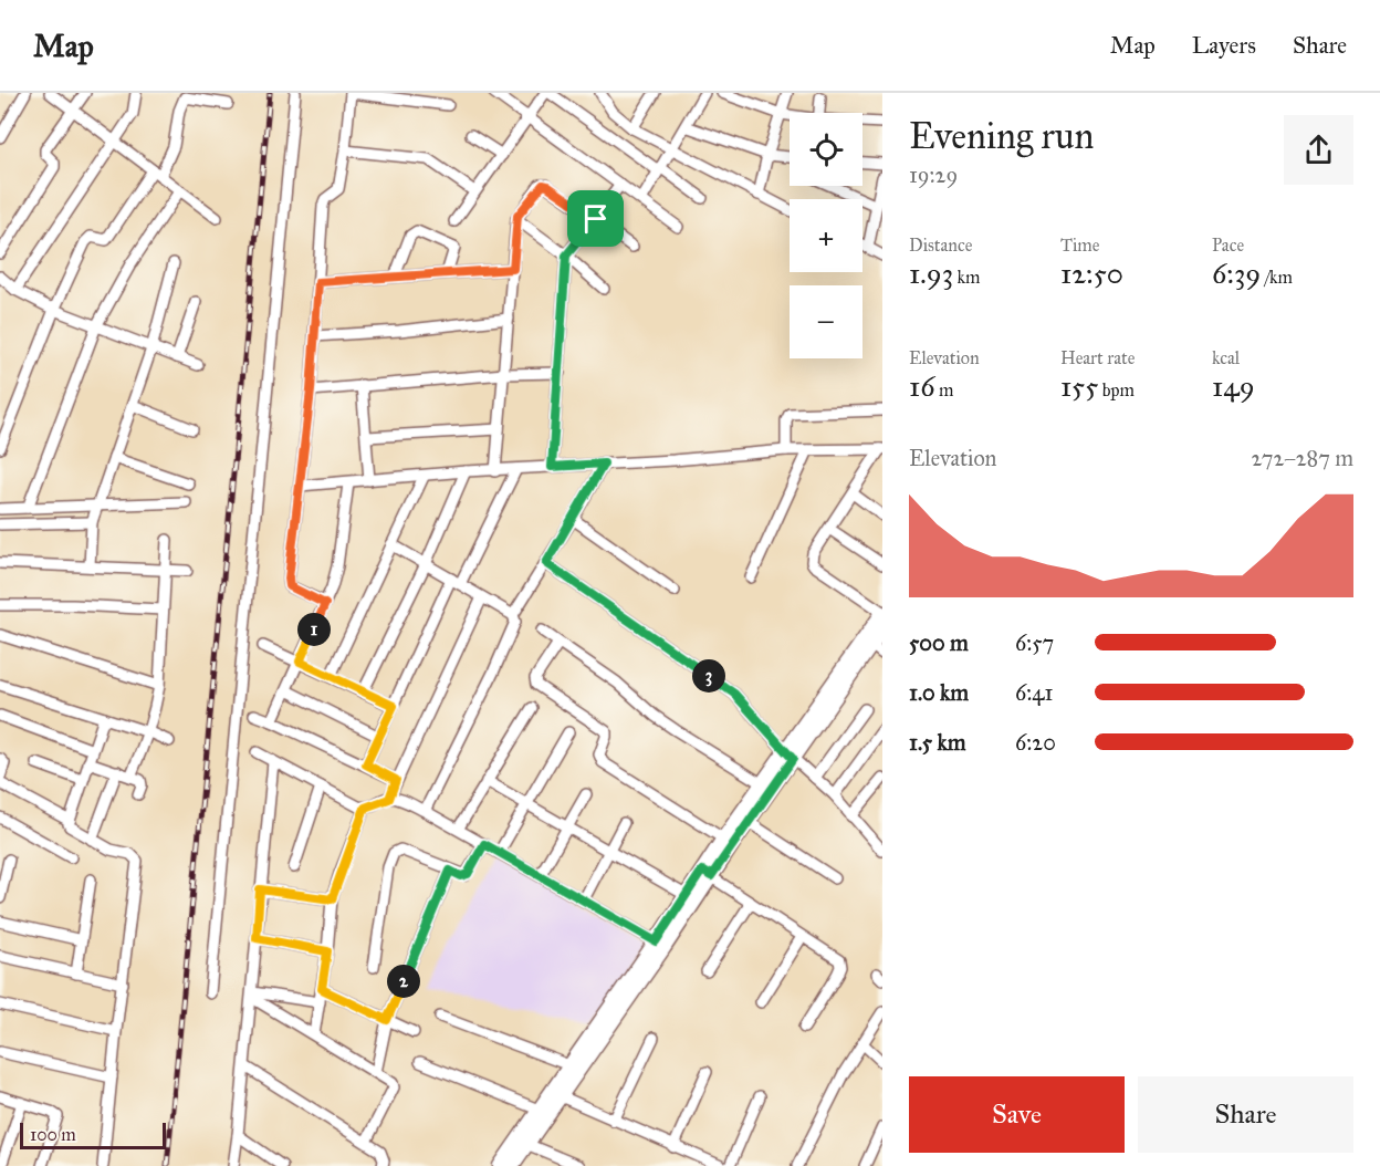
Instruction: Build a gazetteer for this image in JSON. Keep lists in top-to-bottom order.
{
  "scale_bar": "100 m",
  "page": {
    "header": "Map",
    "nav": ["Map", "Layers", "Share"],
    "heading": ["Evening run", "19:29"],
    "map_buttons": ["+", "−"],
    "stats": [
      ["Distance", "1.93 km"],
      ["Time", "12:50"],
      ["Pace", "6:39 /km"],
      ["Elevation", "16 m"],
      ["Heart rate", "155 bpm"],
      ["kcal", "149"]
    ],
    "chart": ["Elevation", "272–287 m"],
    "pins": ["1", "3", "2"],
    "list": [
      {
        "name": "500 m",
        "note": "6:57"
      },
      {
        "name": "1.0 km",
        "note": "6:41"
      },
      {
        "name": "1.5 km",
        "note": "6:20"
      }
    ],
    "buttons": ["Save", "Share"],
    "scale": "100 m"
  }
}
